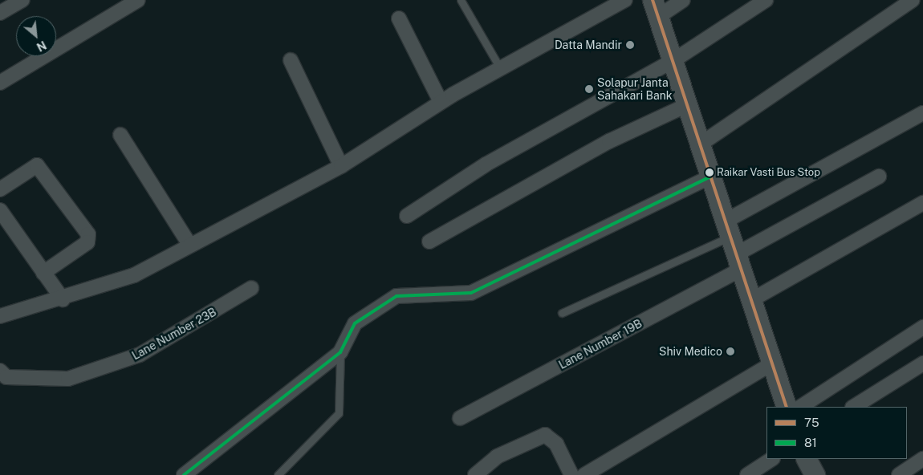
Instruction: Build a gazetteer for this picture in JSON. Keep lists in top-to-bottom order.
{
  "streets": {
    "street": ["Lane Number 23B", "Lane Number 19B"]
  },
  "places": [
    "Datta Mandir",
    "Solapur Janta Sahakari Bank",
    "Raikar Vasti Bus Stop",
    "Shiv Medico"
  ],
  "lines": ["transit line 75", "transit line 81"],
  "legend": ["75", "81"],
  "north": "bottom right"
}
